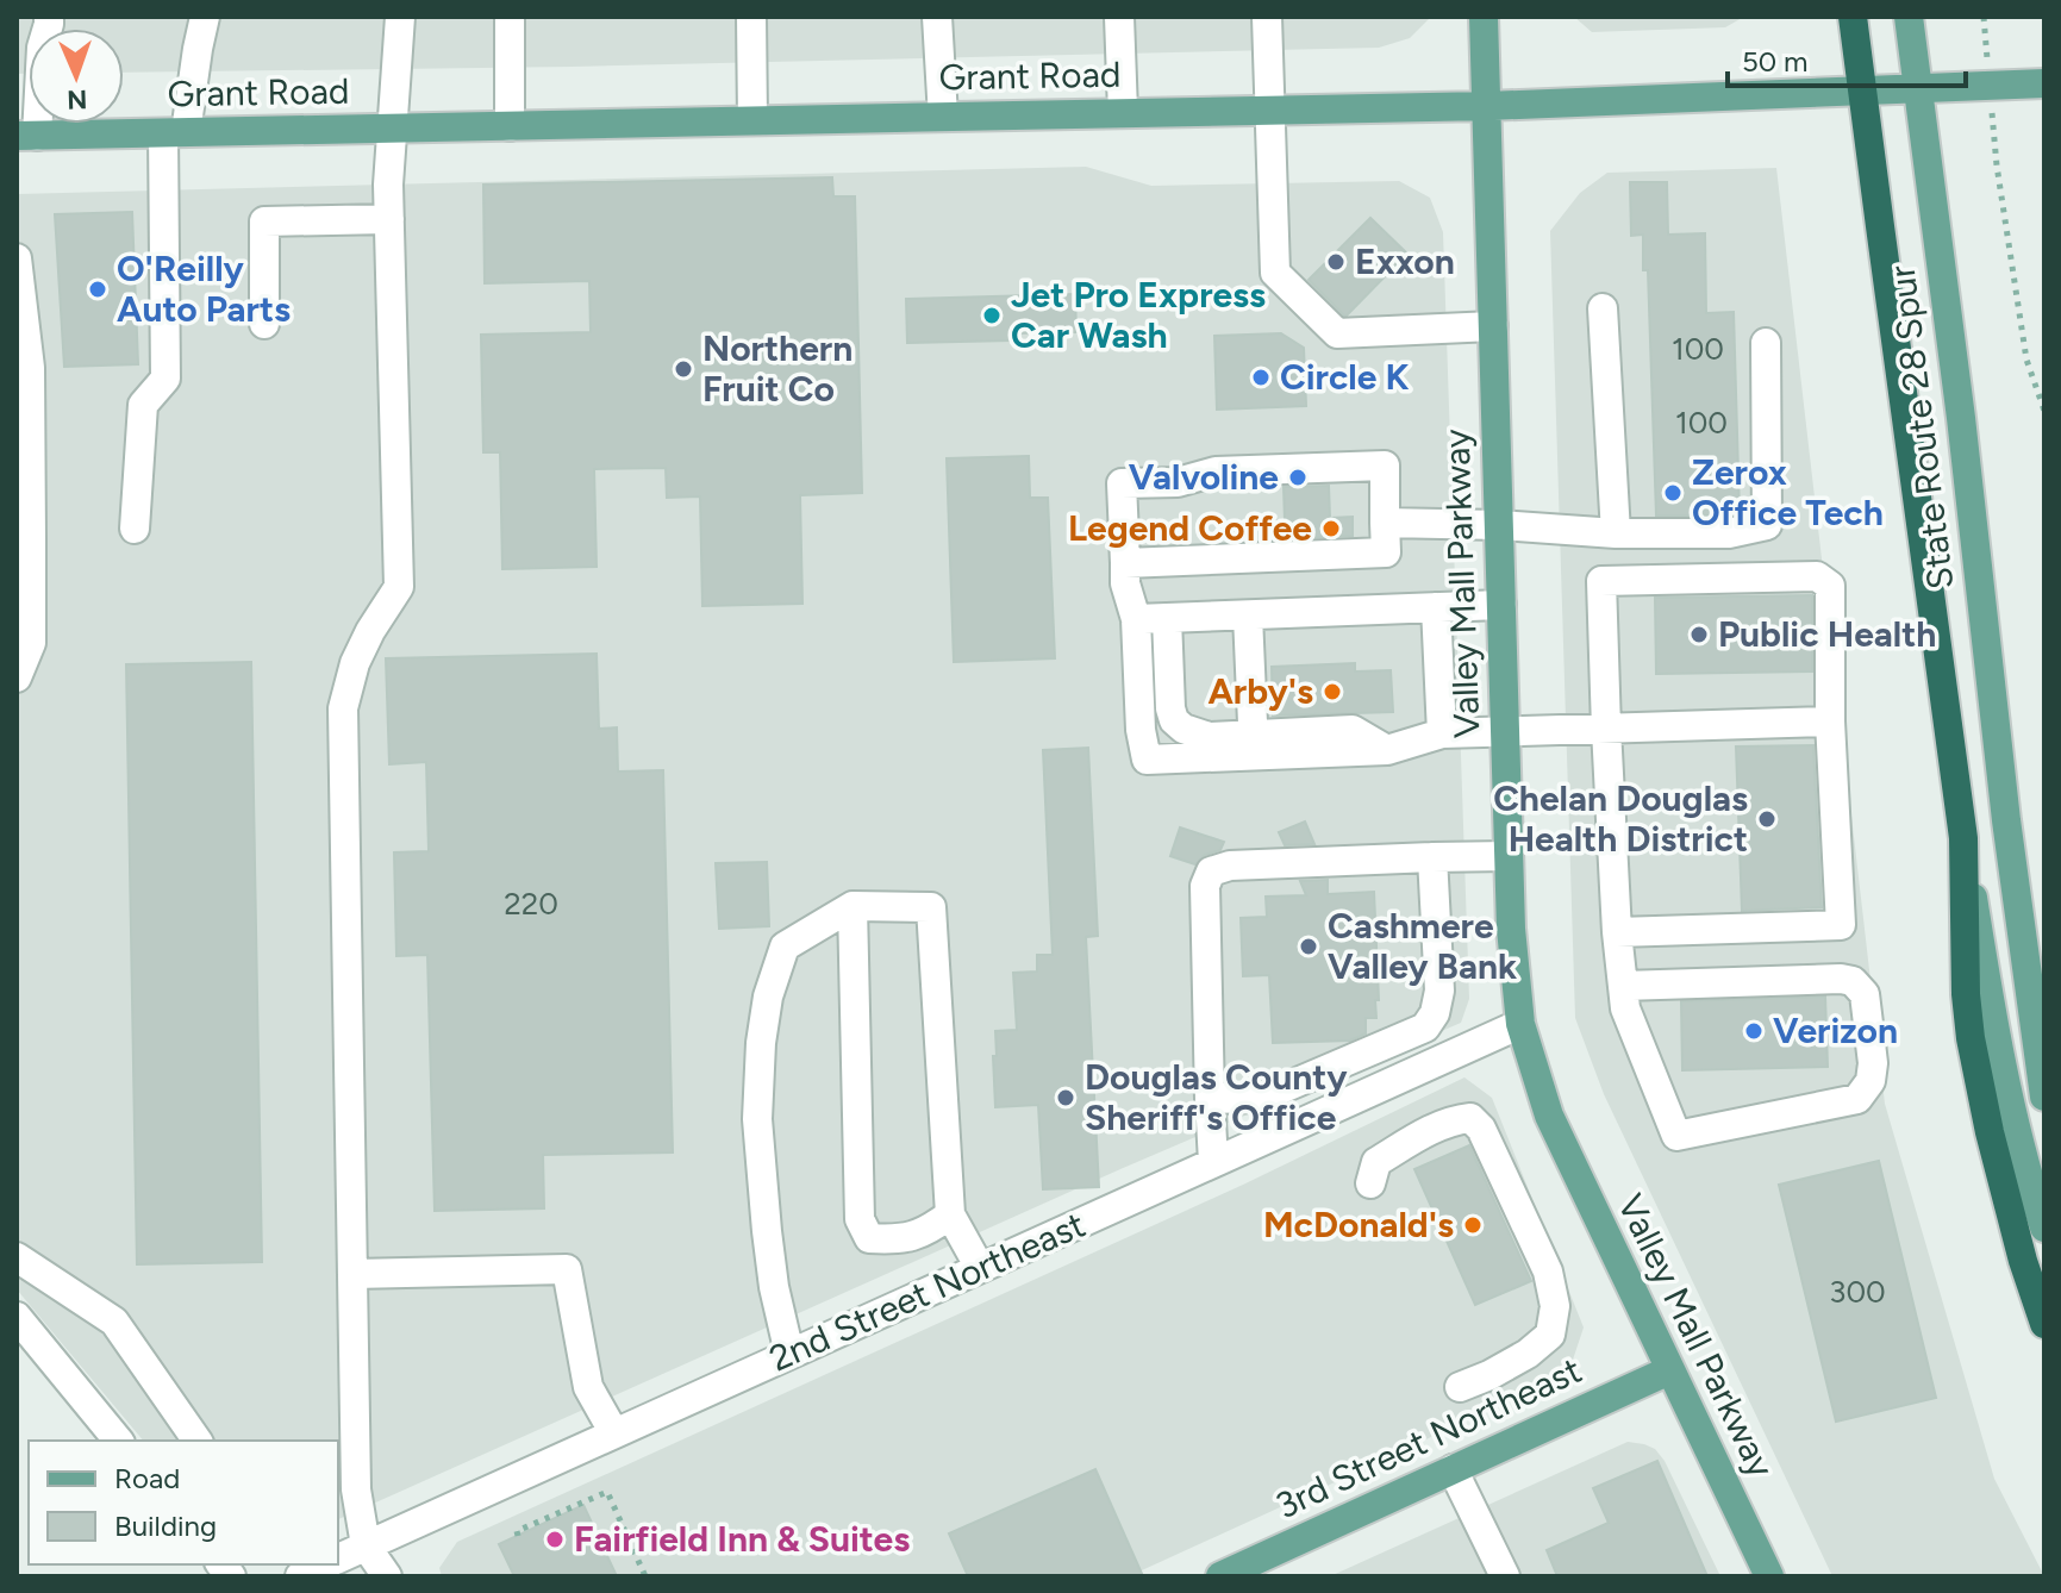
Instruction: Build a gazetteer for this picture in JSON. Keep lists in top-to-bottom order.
{
  "streets": {
    "main road": [
      "Grant Road",
      "State Route 28 Spur",
      "Valley Mall Parkway",
      "3rd Street Northeast"
    ],
    "street": ["2nd Street Northeast"]
  },
  "crossings": [
    ["Grant Road", "State Route 28 Spur"],
    ["Grant Road", "Valley Mall Parkway"],
    ["Valley Mall Parkway", "2nd Street Northeast"],
    ["Valley Mall Parkway", "3rd Street Northeast"]
  ],
  "places": [
    "Exxon",
    "O'Reilly Auto Parts",
    "Jet Pro Express Car Wash",
    "Northern Fruit Co",
    "Circle K",
    "Valvoline",
    "Zerox Office Tech",
    "Legend Coffee",
    "Public Health",
    "Arby's",
    "Chelan Douglas Health District",
    "Cashmere Valley Bank",
    "Verizon",
    "Douglas County Sheriff's Office",
    "McDonald's",
    "Fairfield Inn & Suites"
  ],
  "house_numbers": [
    "100",
    "100",
    "220",
    "300"
  ],
  "legend": ["Road", "Building"],
  "scale_bar": "50 m",
  "north": "bottom"
}
